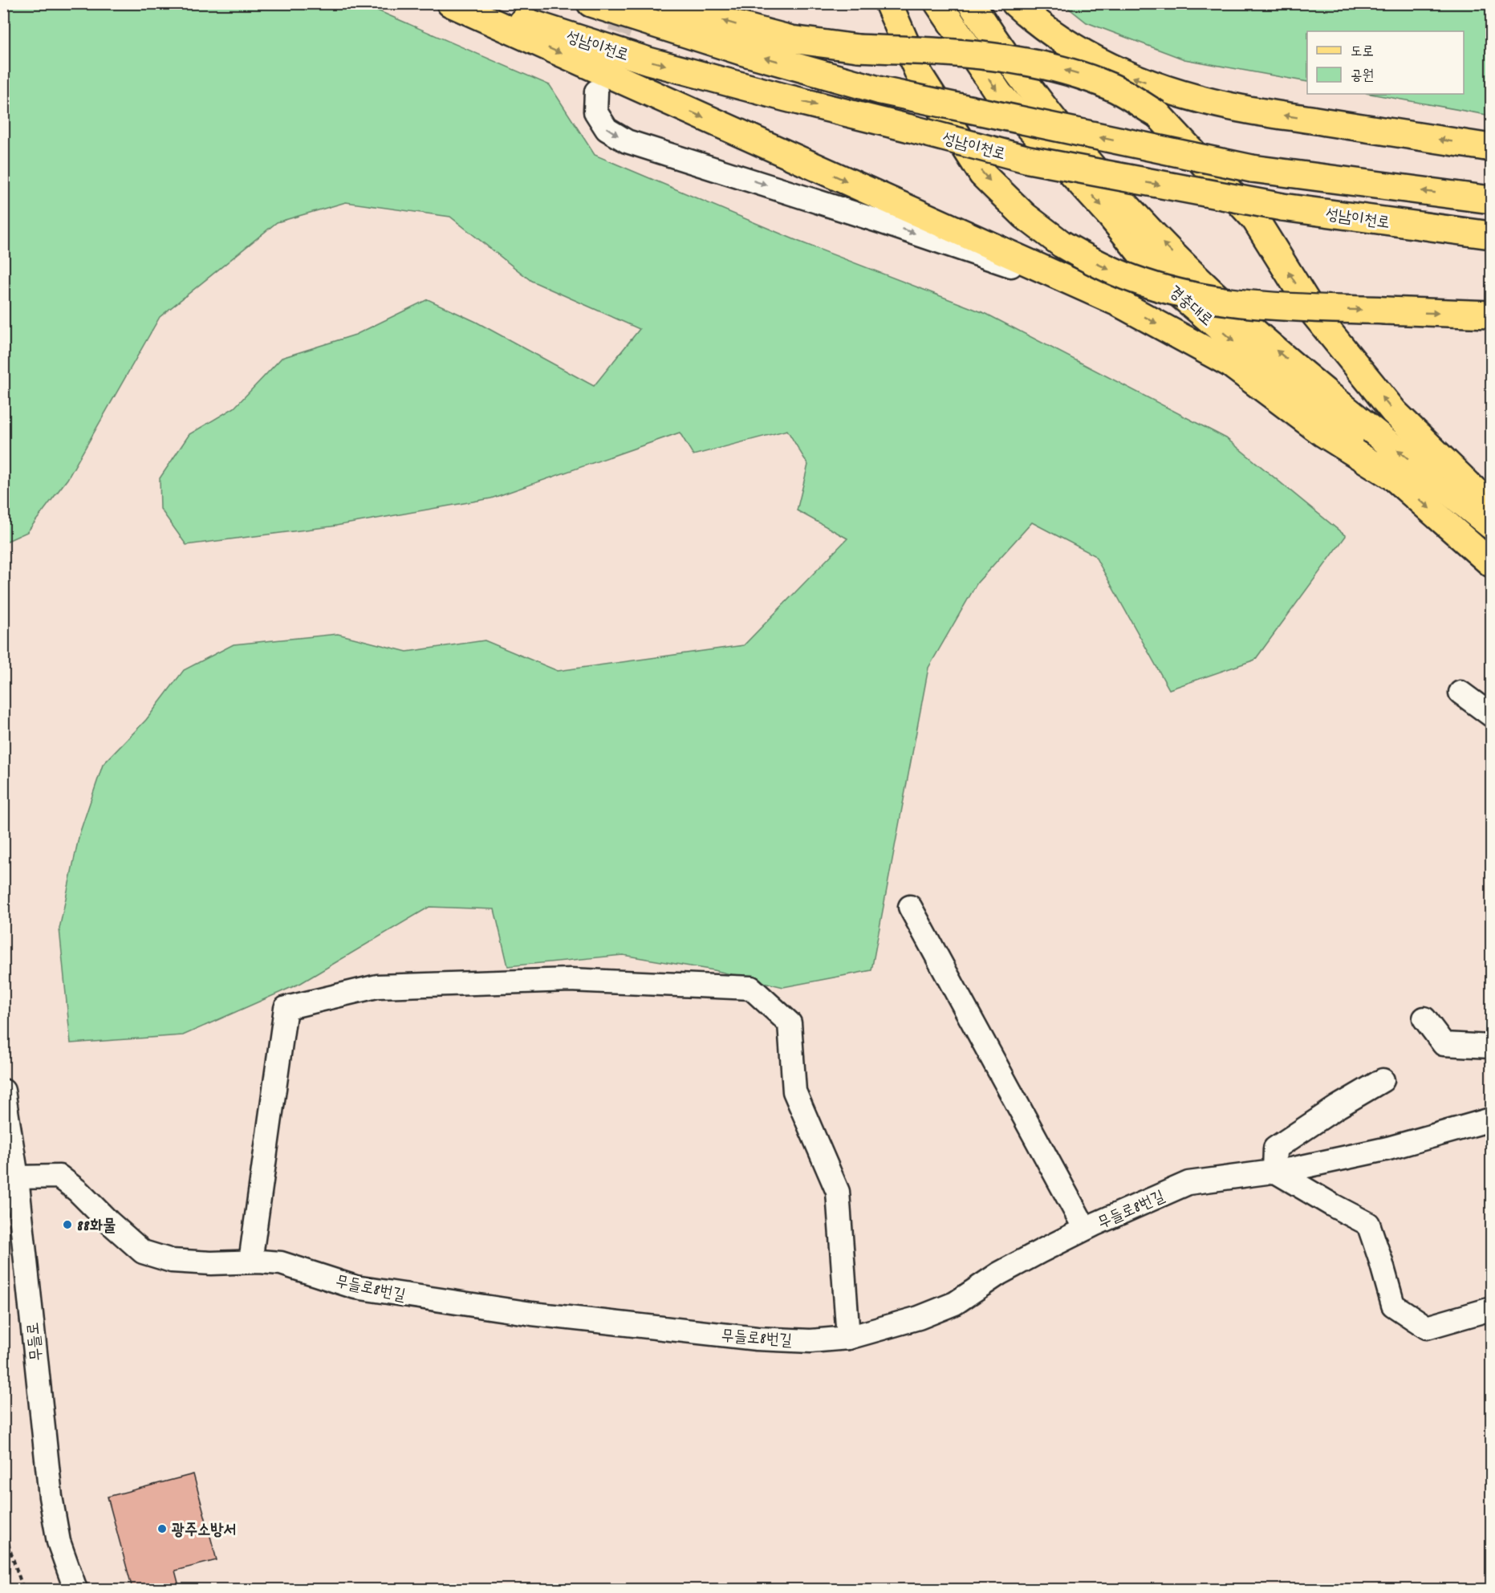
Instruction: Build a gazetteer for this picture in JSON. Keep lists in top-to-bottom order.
{
  "streets": {
    "main road": ["성남이천로", "경충대로"],
    "street": ["무들로8번길", "무들로"]
  },
  "crossings": [
    ["무들로8번길", "무들로"]
  ],
  "places": ["88화물", "광주소방서"],
  "legend": ["도로", "공원"]
}
